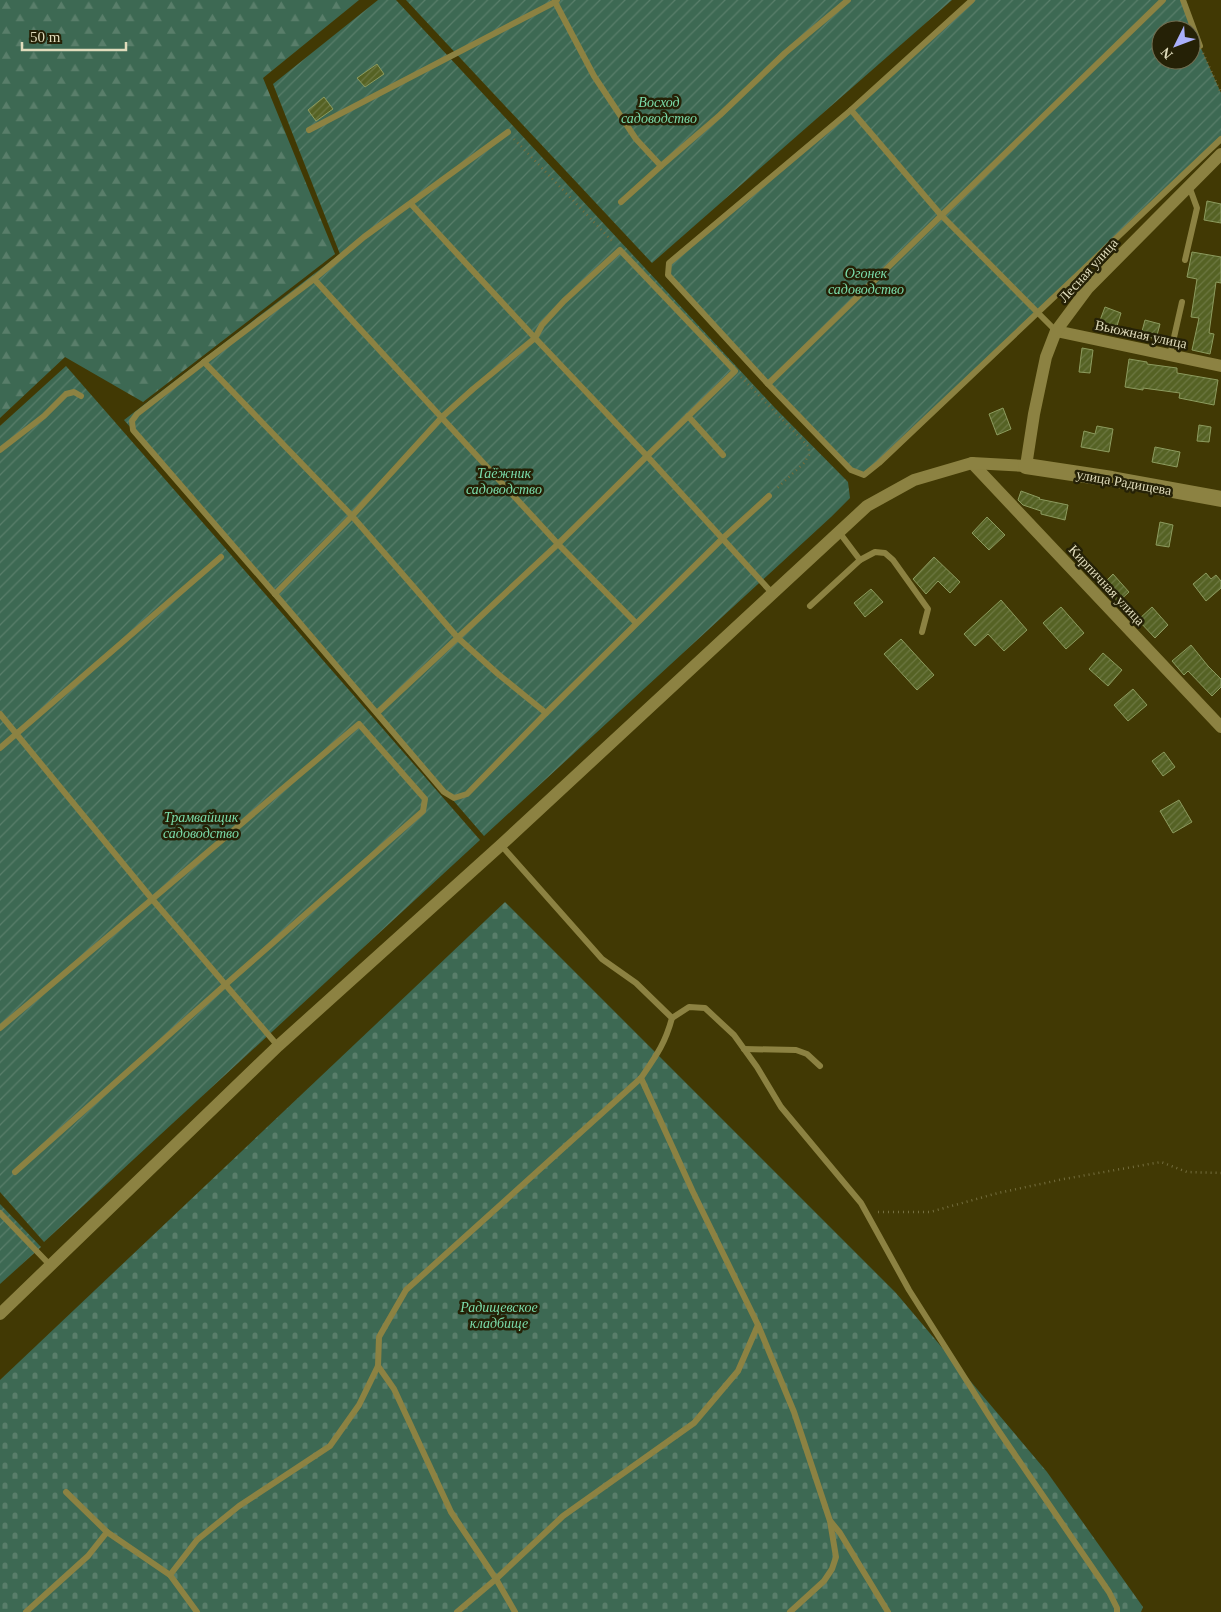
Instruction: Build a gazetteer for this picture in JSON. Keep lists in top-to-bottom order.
{
  "streets": {
    "street": [
      "Лесная улица",
      "Вьюжная улица",
      "улица Радищева",
      "Кирпичная улица"
    ]
  },
  "crossings": [
    ["Лесная улица", "Вьюжная улица"],
    ["Лесная улица", "улица Радищева"]
  ],
  "parks": [
    "Восход садоводство",
    "Огонек садоводство",
    "Таёжник садоводство",
    "Трамвайщик садоводство",
    "Радищевское кладбище"
  ],
  "scale_bar": "50 m",
  "north": "bottom left"
}
